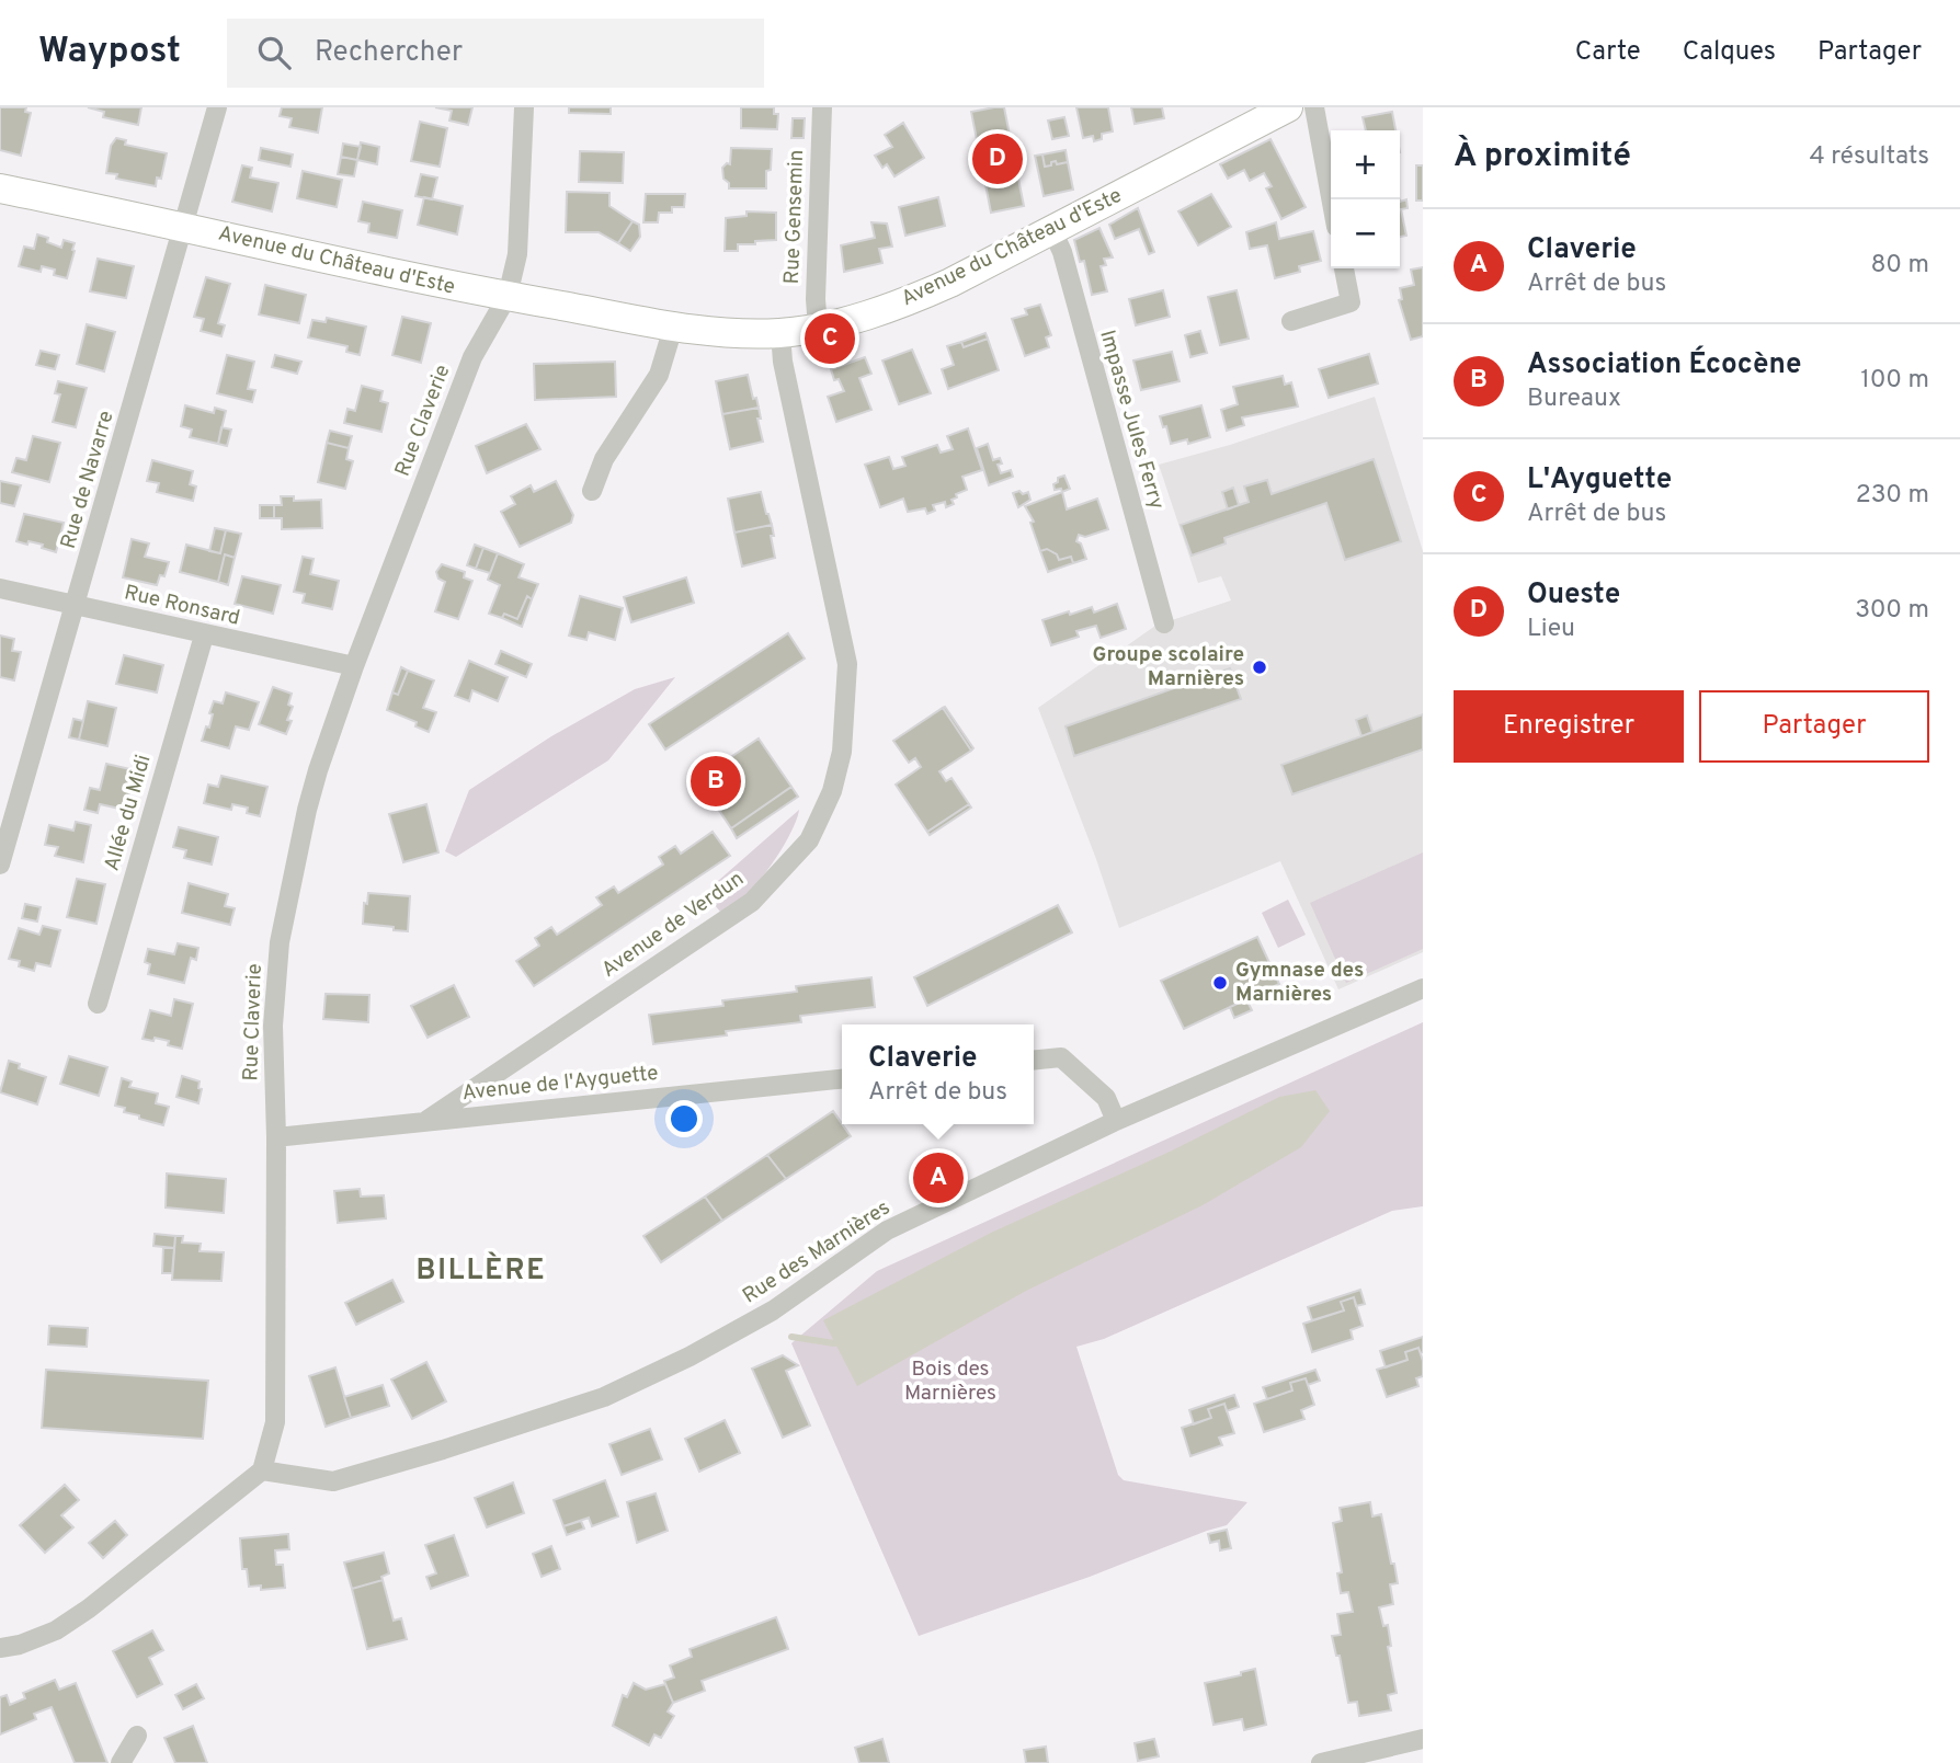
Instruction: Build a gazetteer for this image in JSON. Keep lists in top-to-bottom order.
{
  "streets": {
    "street": [
      "Rue Gensemin",
      "Avenue du Château d'Este",
      "Impasse Jules Ferry",
      "Rue Claverie",
      "Rue de Navarre",
      "Rue Ronsard",
      "Allée du Midi",
      "Avenue de Verdun",
      "Avenue de l'Ayguette",
      "Rue des Marnières"
    ]
  },
  "crossings": [
    ["Rue Gensemin", "Avenue du Château d'Este"],
    ["Avenue du Château d'Este", "Impasse Jules Ferry"],
    ["Avenue du Château d'Este", "Rue Claverie"],
    ["Avenue du Château d'Este", "Rue de Navarre"],
    ["Avenue du Château d'Este", "Avenue de Verdun"],
    ["Rue Claverie", "Rue Ronsard"],
    ["Rue Claverie", "Avenue de l'Ayguette"],
    ["Rue Claverie", "Rue des Marnières"],
    ["Rue de Navarre", "Rue Ronsard"],
    ["Rue Ronsard", "Allée du Midi"],
    ["Avenue de Verdun", "Avenue de l'Ayguette"]
  ],
  "districts": ["BILLÈRE"],
  "parks": ["Bois des Marnières"],
  "places": ["Groupe scolaire Marnières", "Gymnase des Marnières"],
  "page": {
    "header": "Waypost",
    "search": "Rechercher",
    "nav": ["Carte", "Calques", "Partager"],
    "heading": ["À proximité", "4 résultats"],
    "pins": [
      "D",
      "C",
      "B",
      "A"
    ],
    "map_buttons": ["+", "−"],
    "list": [
      {
        "mark": "A",
        "name": "Claverie",
        "note": "Arrêt de bus",
        "value": "80 m"
      },
      {
        "mark": "B",
        "name": "Association Écocène",
        "note": "Bureaux",
        "value": "100 m"
      },
      {
        "mark": "C",
        "name": "L'Ayguette",
        "note": "Arrêt de bus",
        "value": "230 m"
      },
      {
        "mark": "D",
        "name": "Oueste",
        "note": "Lieu",
        "value": "300 m"
      }
    ],
    "buttons": ["Enregistrer", "Partager"],
    "popup": ["Claverie", "Arrêt de bus"]
  }
}
